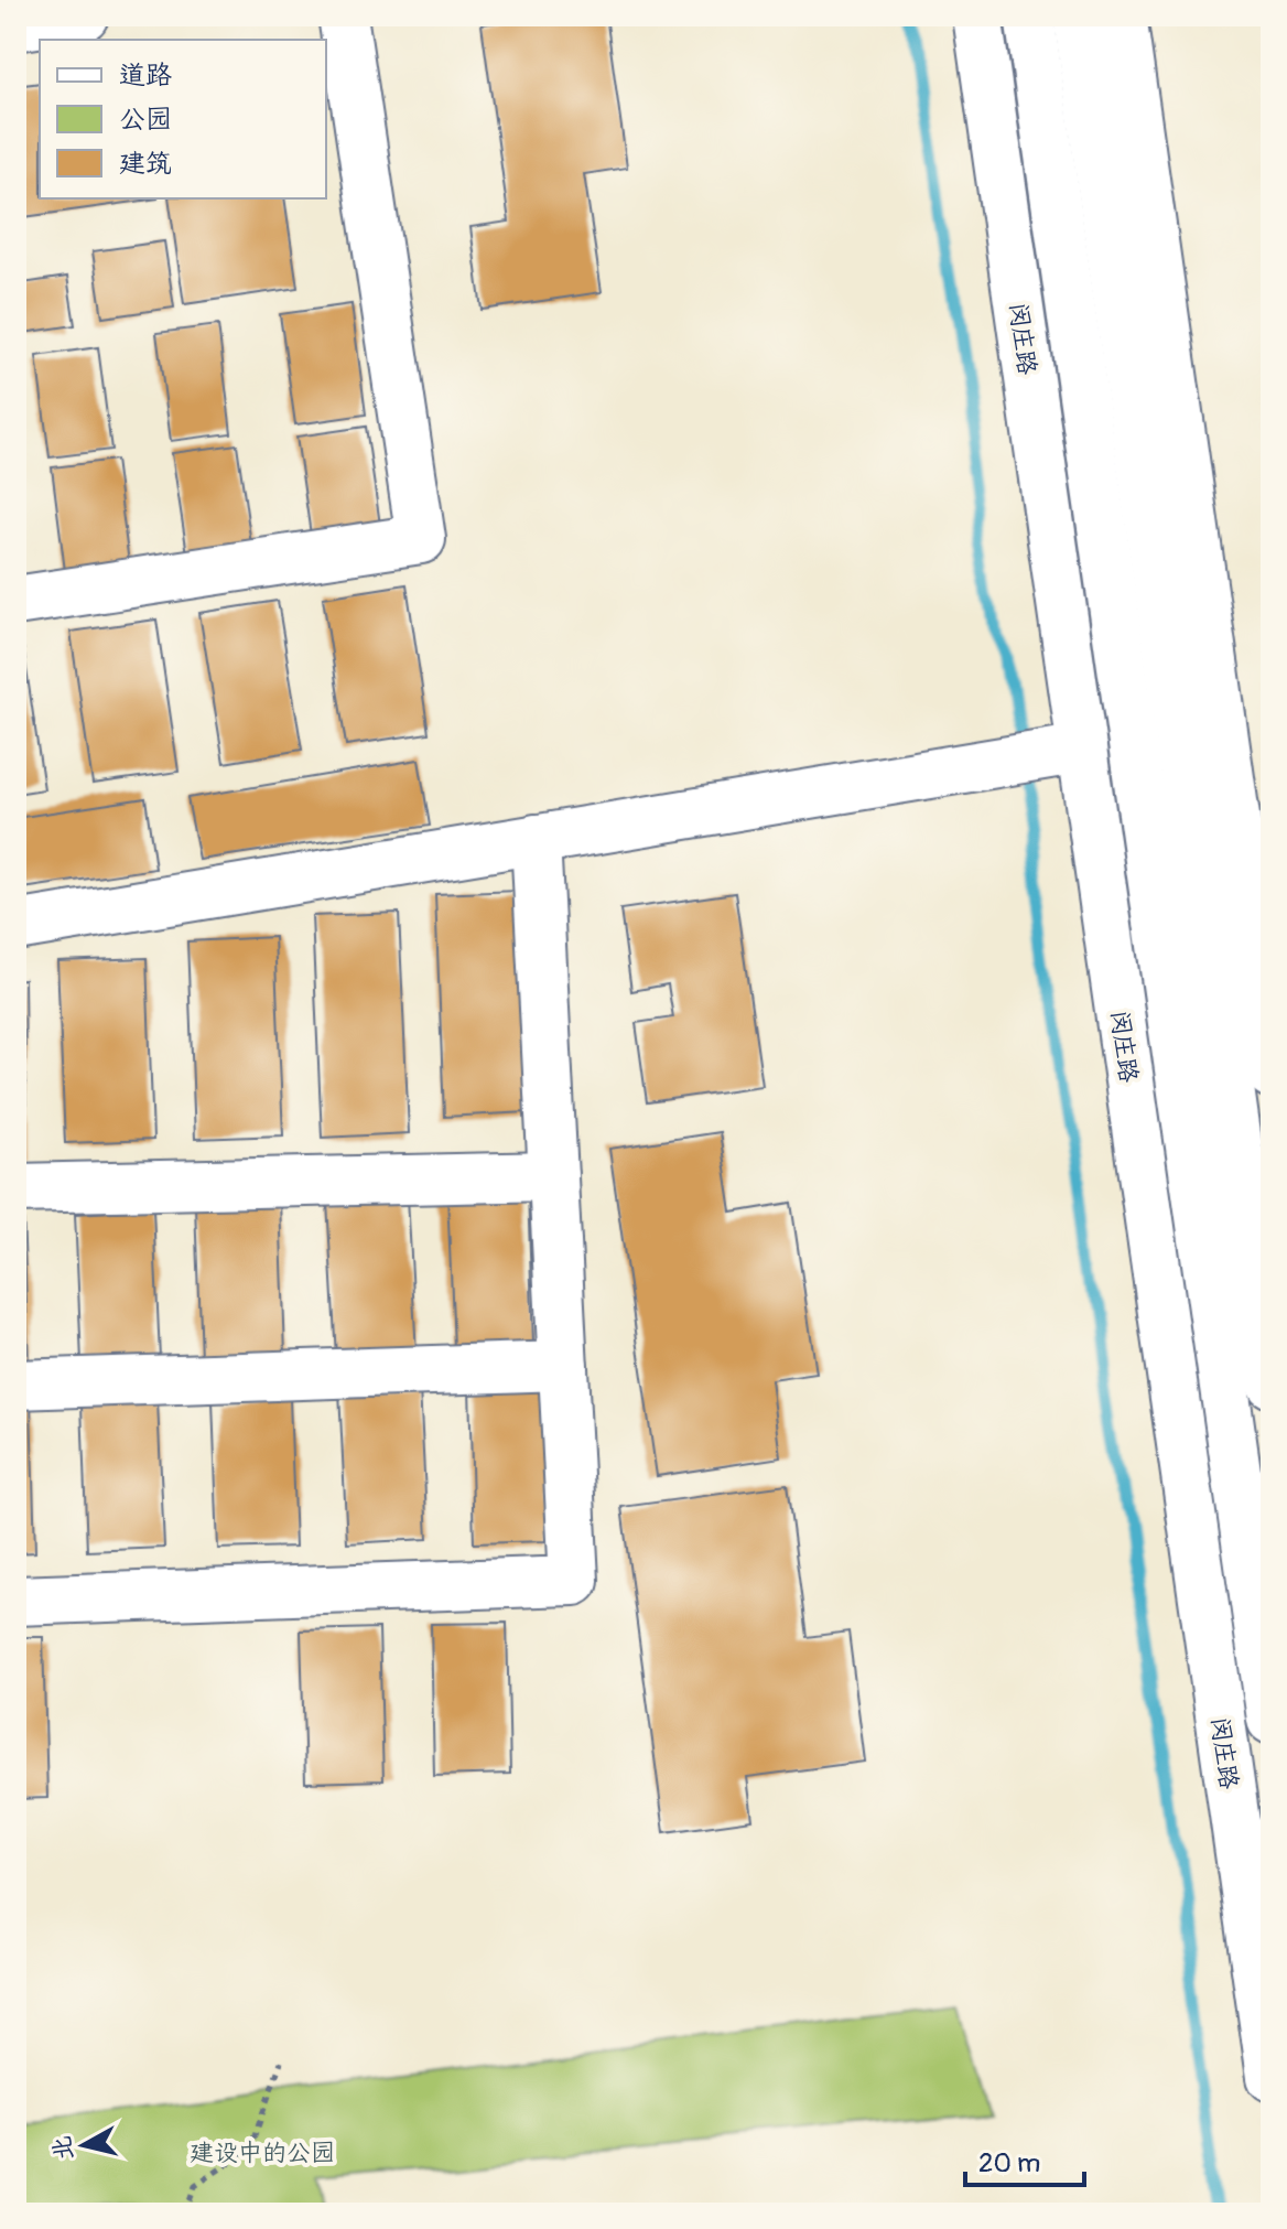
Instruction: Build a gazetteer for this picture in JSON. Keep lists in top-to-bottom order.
{
  "streets": {
    "street": ["闵庄路"]
  },
  "parks": ["建设中的公园"],
  "legend": ["道路", "公园", "建筑"],
  "scale_bar": "20 m",
  "north": "left"
}
